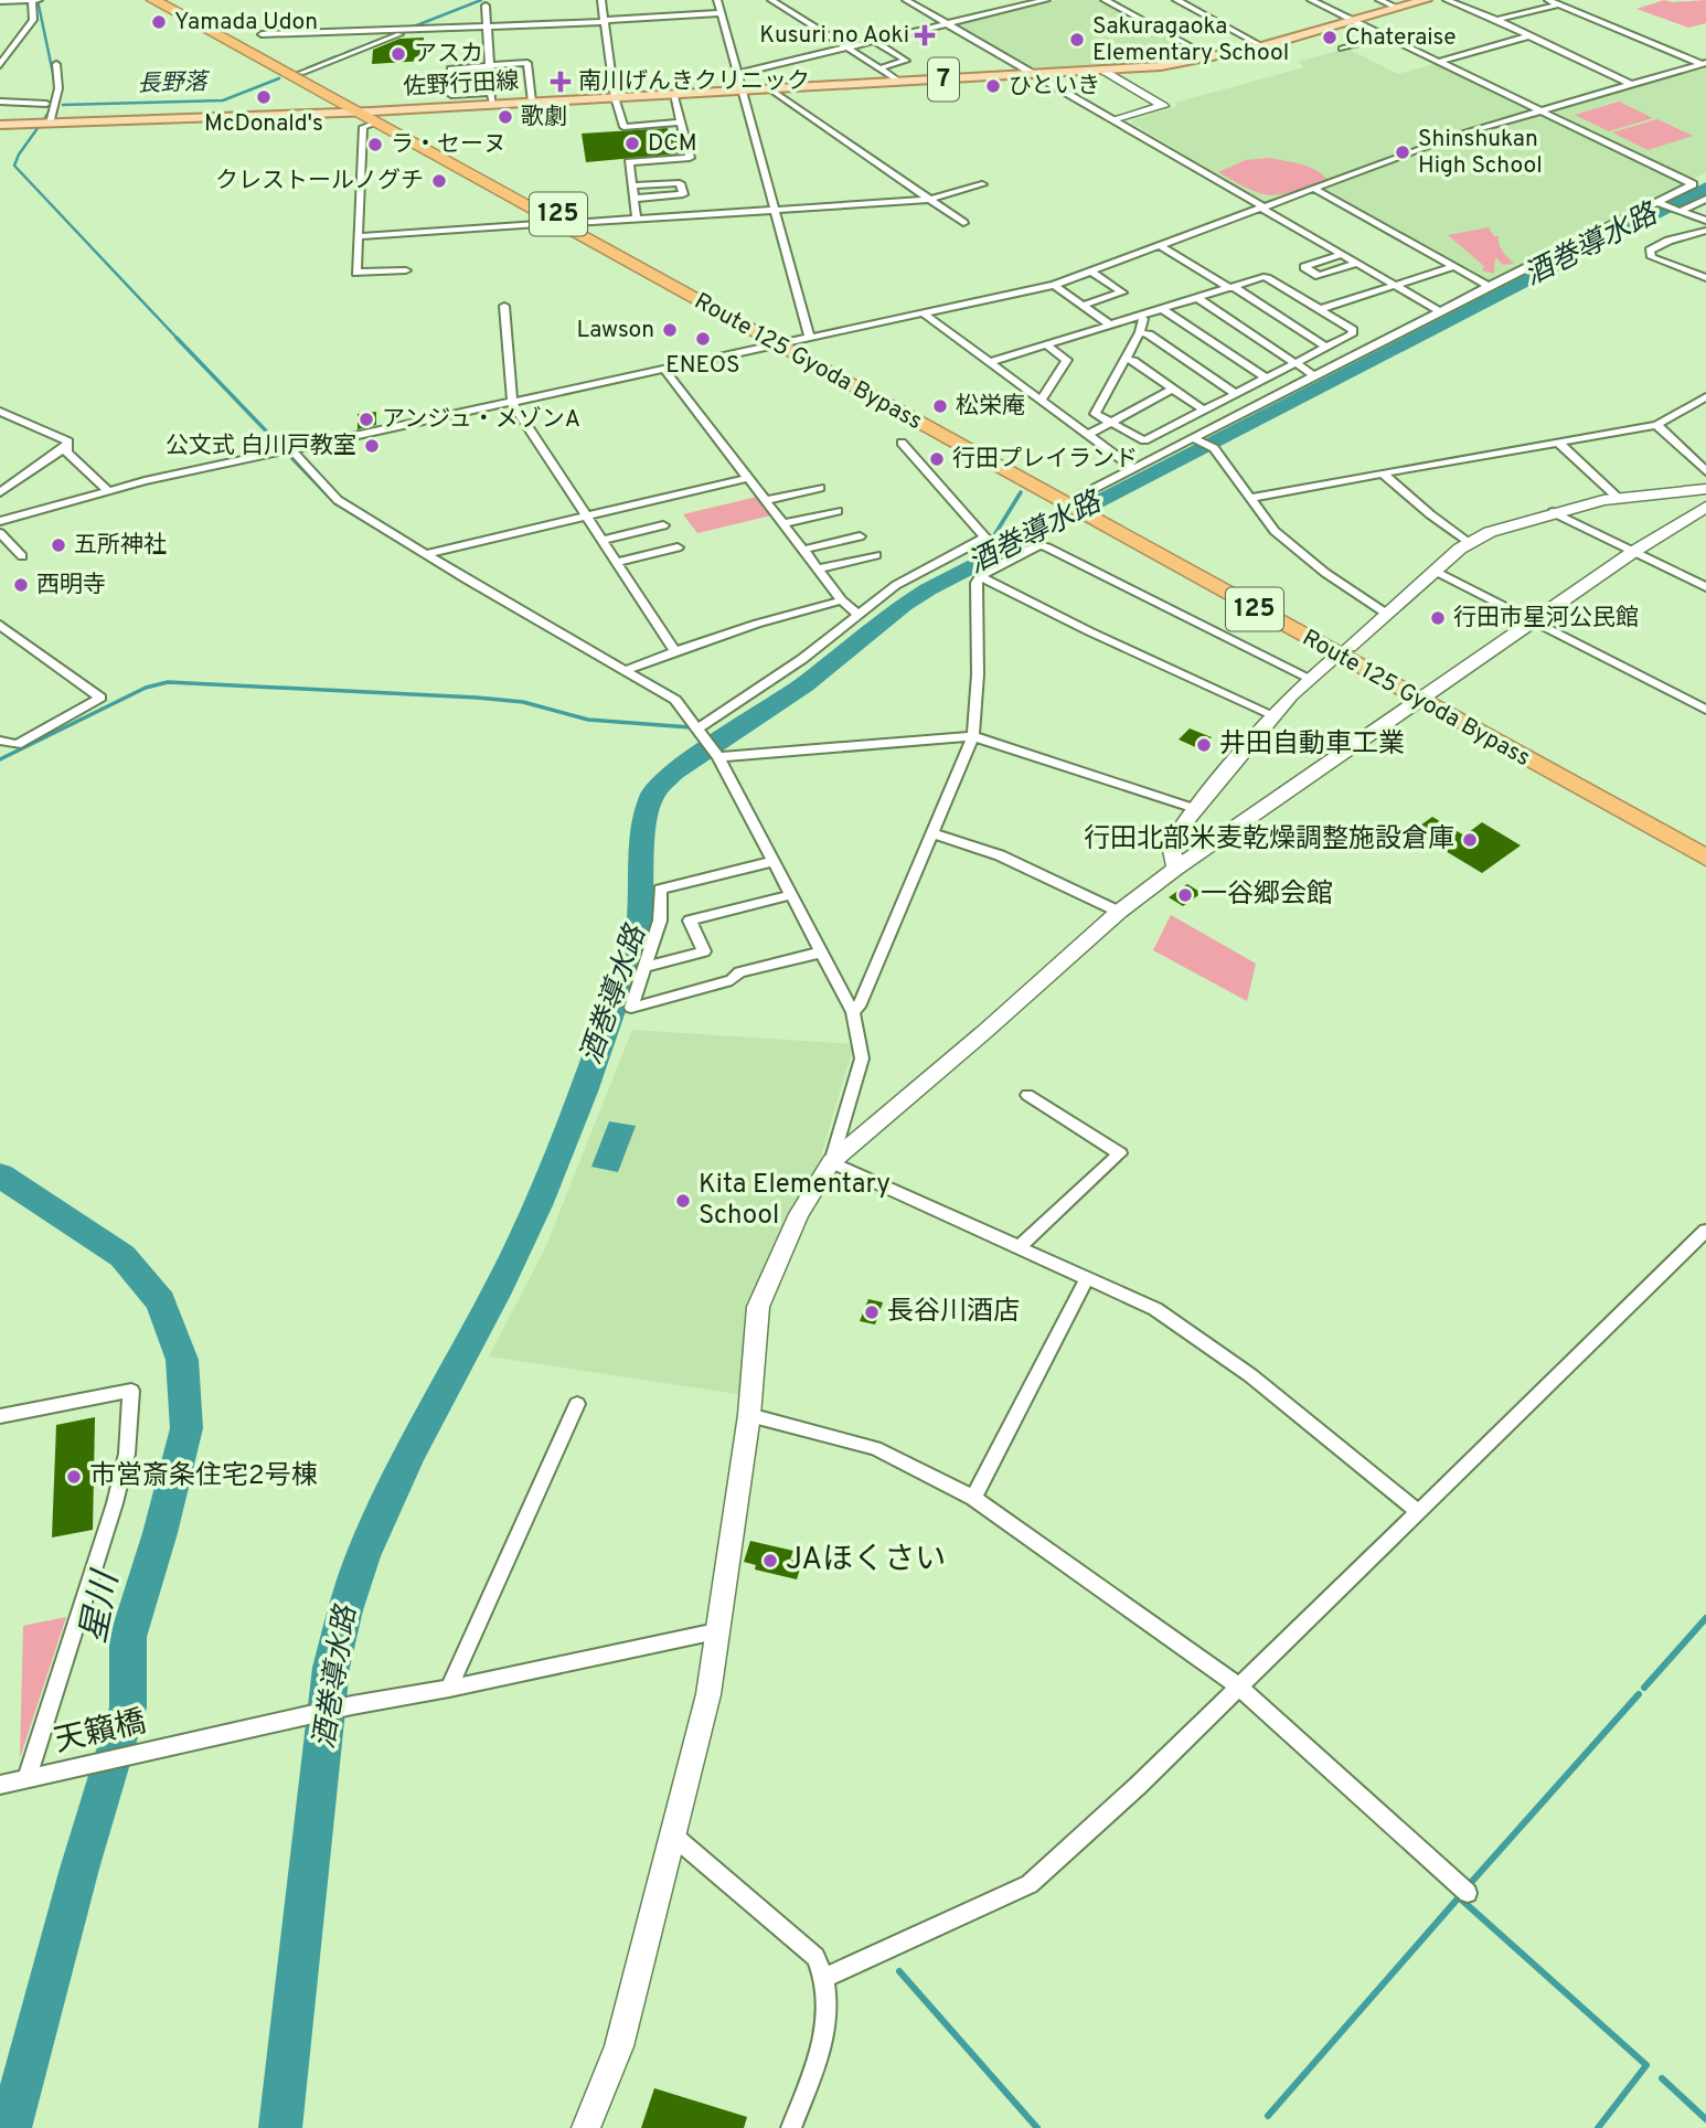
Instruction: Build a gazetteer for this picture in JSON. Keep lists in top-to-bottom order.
{
  "streets": {
    "highway": ["125", "Route 125 Gyoda Bypass"],
    "main road": ["7", "佐野行田線"],
    "street": ["天籟橋"]
  },
  "crossings": [
    ["佐野行田線", "Route 125 Gyoda Bypass"]
  ],
  "water": ["長野落", "酒巻導水路", "星川"],
  "places": {
    "other": [
      "Yamada Udon",
      "Chateraise",
      "Sakuragaoka Elementary School",
      "アスカ",
      "ひといき",
      "McDonald's",
      "歌劇",
      "DCM",
      "ラ・セーヌ",
      "Shinshukan High School",
      "クレストールノグチ",
      "Lawson",
      "ENEOS",
      "松栄庵",
      "アンジュ・メゾンA",
      "公文式 白川戸教室",
      "行田プレイランド",
      "五所神社",
      "西明寺",
      "行田市星河公民館",
      "井田自動車工業",
      "行田北部米麦乾燥調整施設倉庫",
      "一谷郷会館",
      "Kita Elementary School",
      "長谷川酒店",
      "市営斎条住宅2号棟",
      "JAほくさい"
    ],
    "health": ["Kusuri no Aoki", "南川げんきクリニック"]
  }
}
